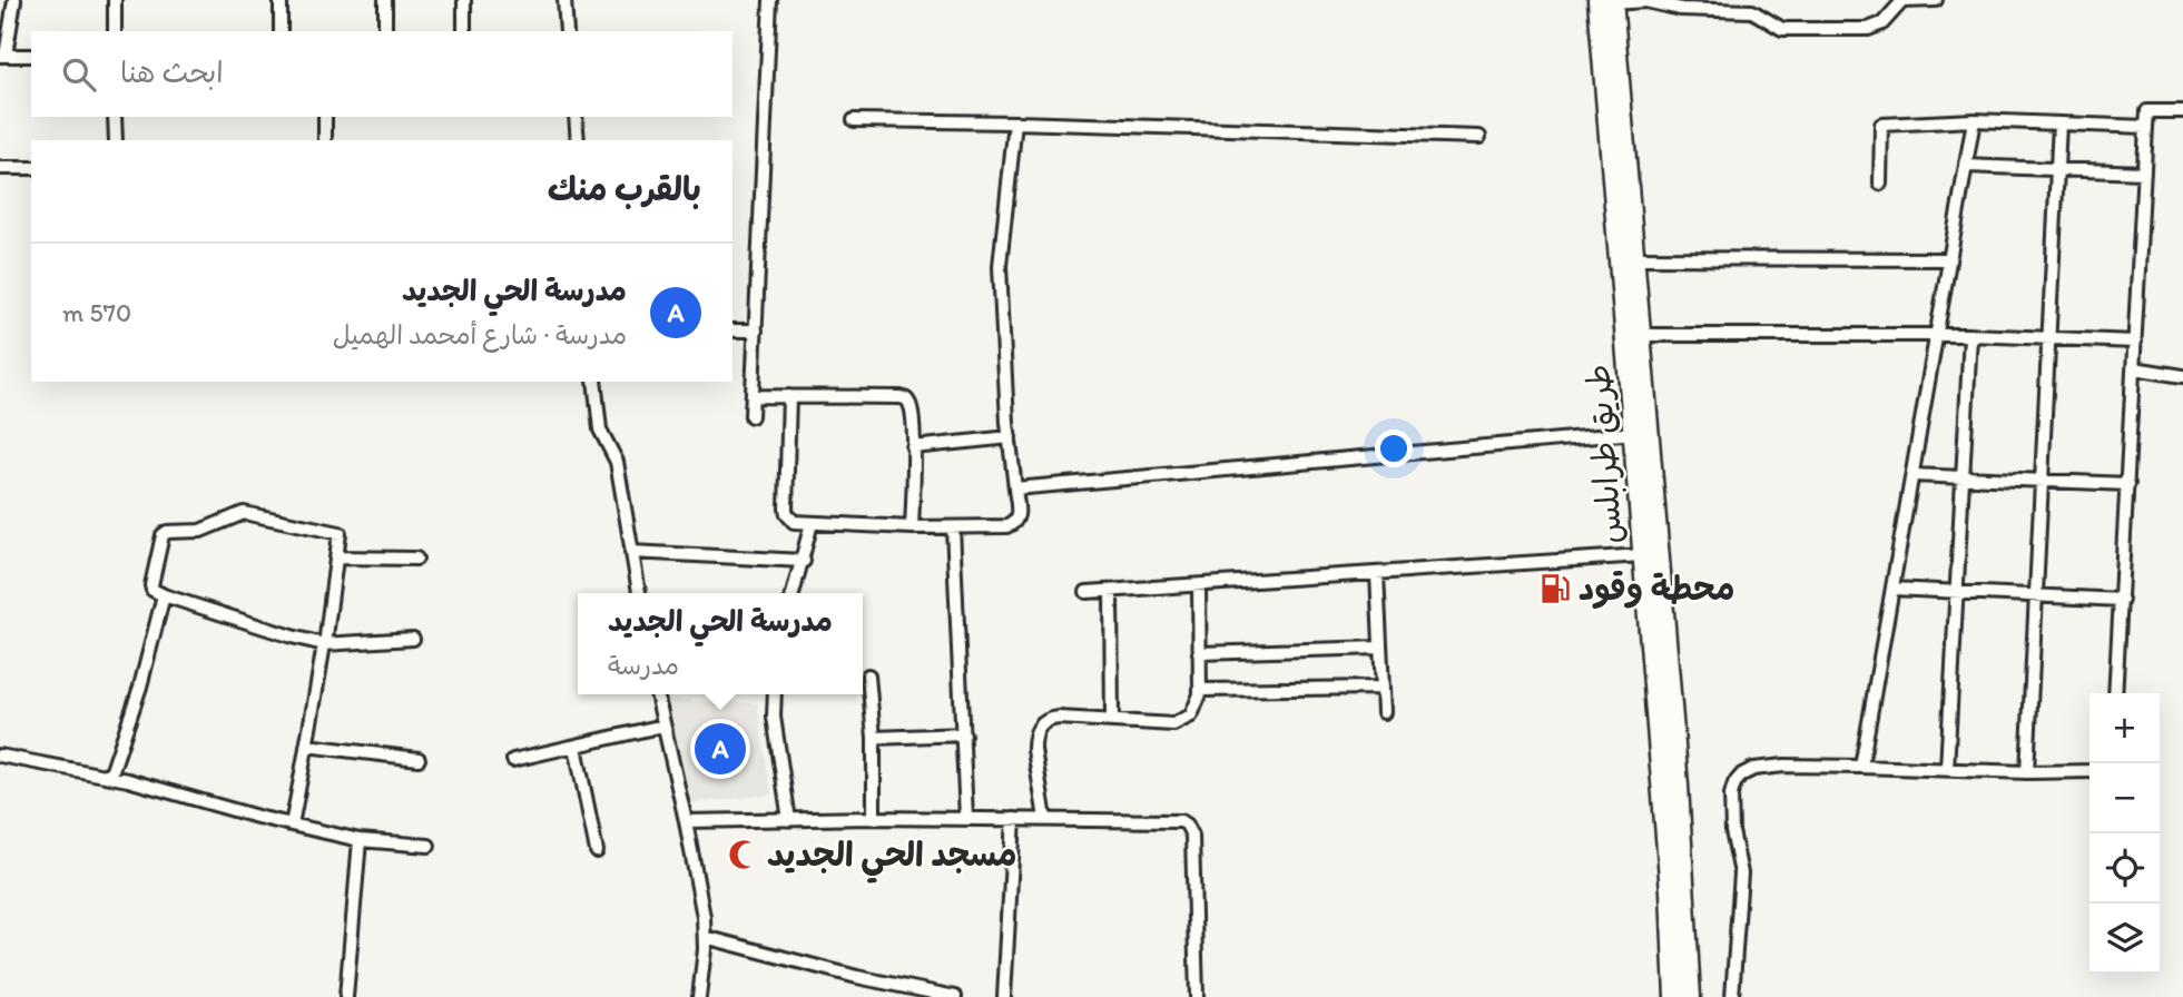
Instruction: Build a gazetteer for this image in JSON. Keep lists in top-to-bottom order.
{
  "streets": {
    "highway": ["طريق طرابلس"]
  },
  "places": {
    "fuel station": ["محطة وقود"],
    "mosque": ["مسجد الحي الجديد"]
  },
  "page": {
    "search": "ابحث هنا",
    "heading": "بالقرب منك",
    "list": [
      {
        "mark": "A",
        "name": "مدرسة الحي الجديد",
        "note": "مدرسة · شارع أمحمد الهميل",
        "value": "570 m"
      }
    ],
    "popup": ["مدرسة الحي الجديد", "مدرسة"],
    "map_buttons": ["+", "−"],
    "pins": "A"
  }
}
